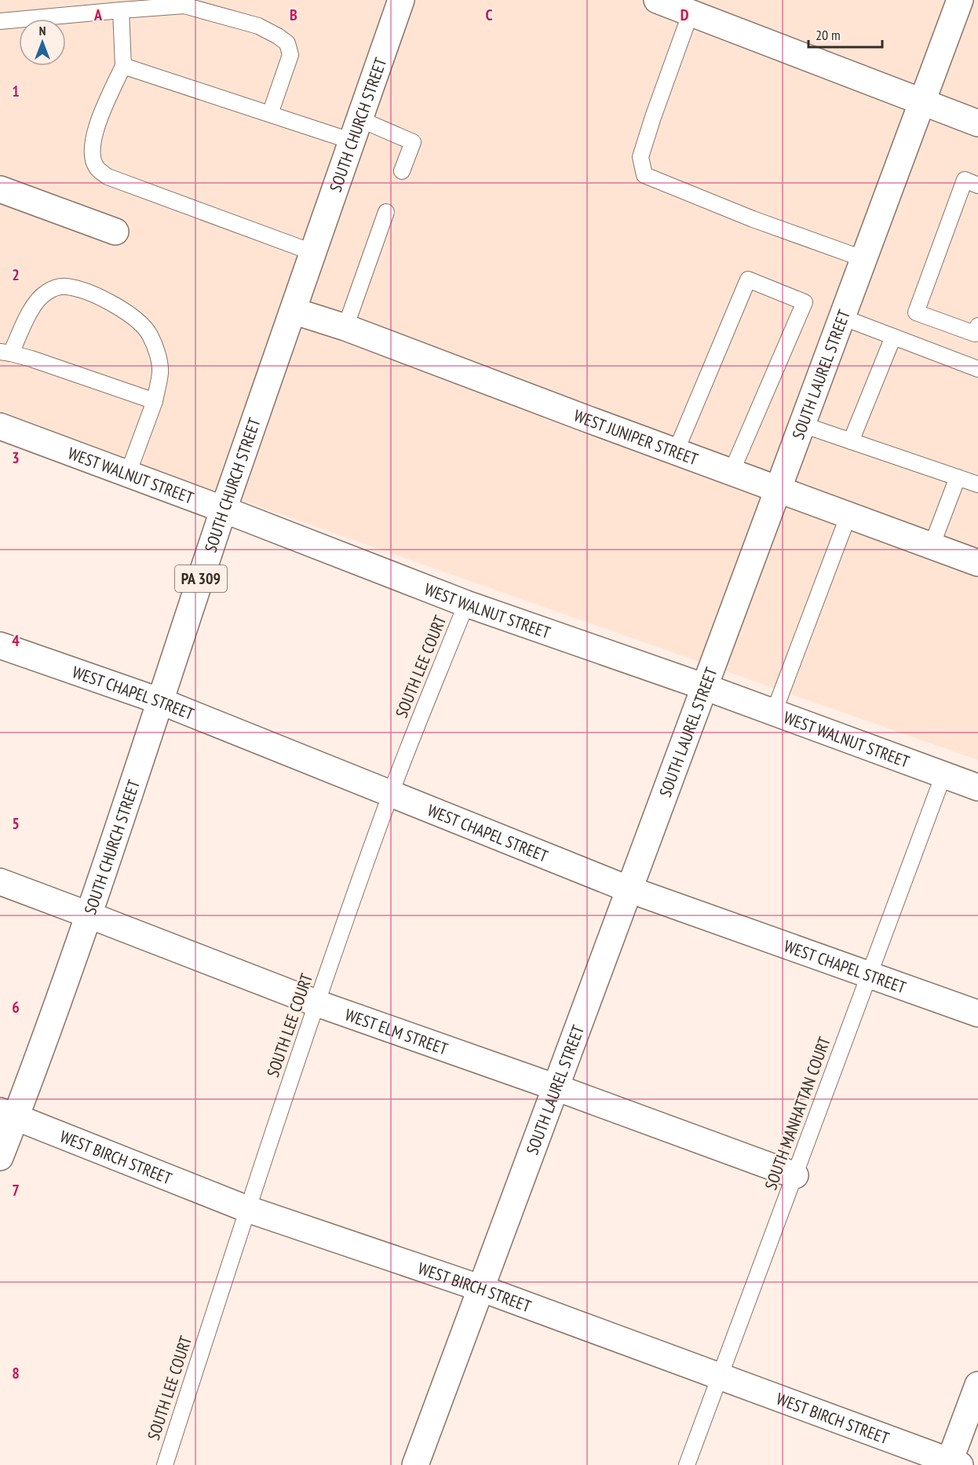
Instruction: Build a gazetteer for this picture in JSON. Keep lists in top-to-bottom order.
{
  "streets": {
    "main road": [
      "SOUTH CHURCH STREET",
      "SOUTH LAUREL STREET",
      "WEST JUNIPER STREET",
      "WEST WALNUT STREET",
      "PA 309",
      "WEST CHAPEL STREET",
      "WEST ELM STREET",
      "WEST BIRCH STREET"
    ],
    "lane": ["SOUTH LEE COURT", "SOUTH MANHATTAN COURT"]
  },
  "crossings": [
    ["SOUTH CHURCH STREET", "WEST JUNIPER STREET"],
    ["SOUTH CHURCH STREET", "WEST WALNUT STREET"],
    ["SOUTH CHURCH STREET", "WEST CHAPEL STREET"],
    ["SOUTH CHURCH STREET", "WEST ELM STREET"],
    ["SOUTH CHURCH STREET", "WEST BIRCH STREET"],
    ["SOUTH LAUREL STREET", "WEST JUNIPER STREET"],
    ["SOUTH LAUREL STREET", "WEST WALNUT STREET"],
    ["SOUTH LAUREL STREET", "WEST CHAPEL STREET"],
    ["SOUTH LAUREL STREET", "WEST ELM STREET"],
    ["SOUTH LAUREL STREET", "WEST BIRCH STREET"],
    ["WEST WALNUT STREET", "SOUTH LEE COURT"],
    ["WEST WALNUT STREET", "SOUTH MANHATTAN COURT"],
    ["SOUTH LEE COURT", "WEST CHAPEL STREET"],
    ["SOUTH LEE COURT", "WEST ELM STREET"],
    ["SOUTH LEE COURT", "WEST BIRCH STREET"],
    ["WEST CHAPEL STREET", "SOUTH MANHATTAN COURT"],
    ["WEST ELM STREET", "SOUTH MANHATTAN COURT"],
    ["SOUTH MANHATTAN COURT", "WEST BIRCH STREET"]
  ],
  "scale_bar": "20 m",
  "north": "top",
  "grid": {
    "columns": [
      "A",
      "B",
      "C",
      "D"
    ],
    "rows": [
      "1",
      "2",
      "3",
      "4",
      "5",
      "6",
      "7",
      "8"
    ]
  }
}
